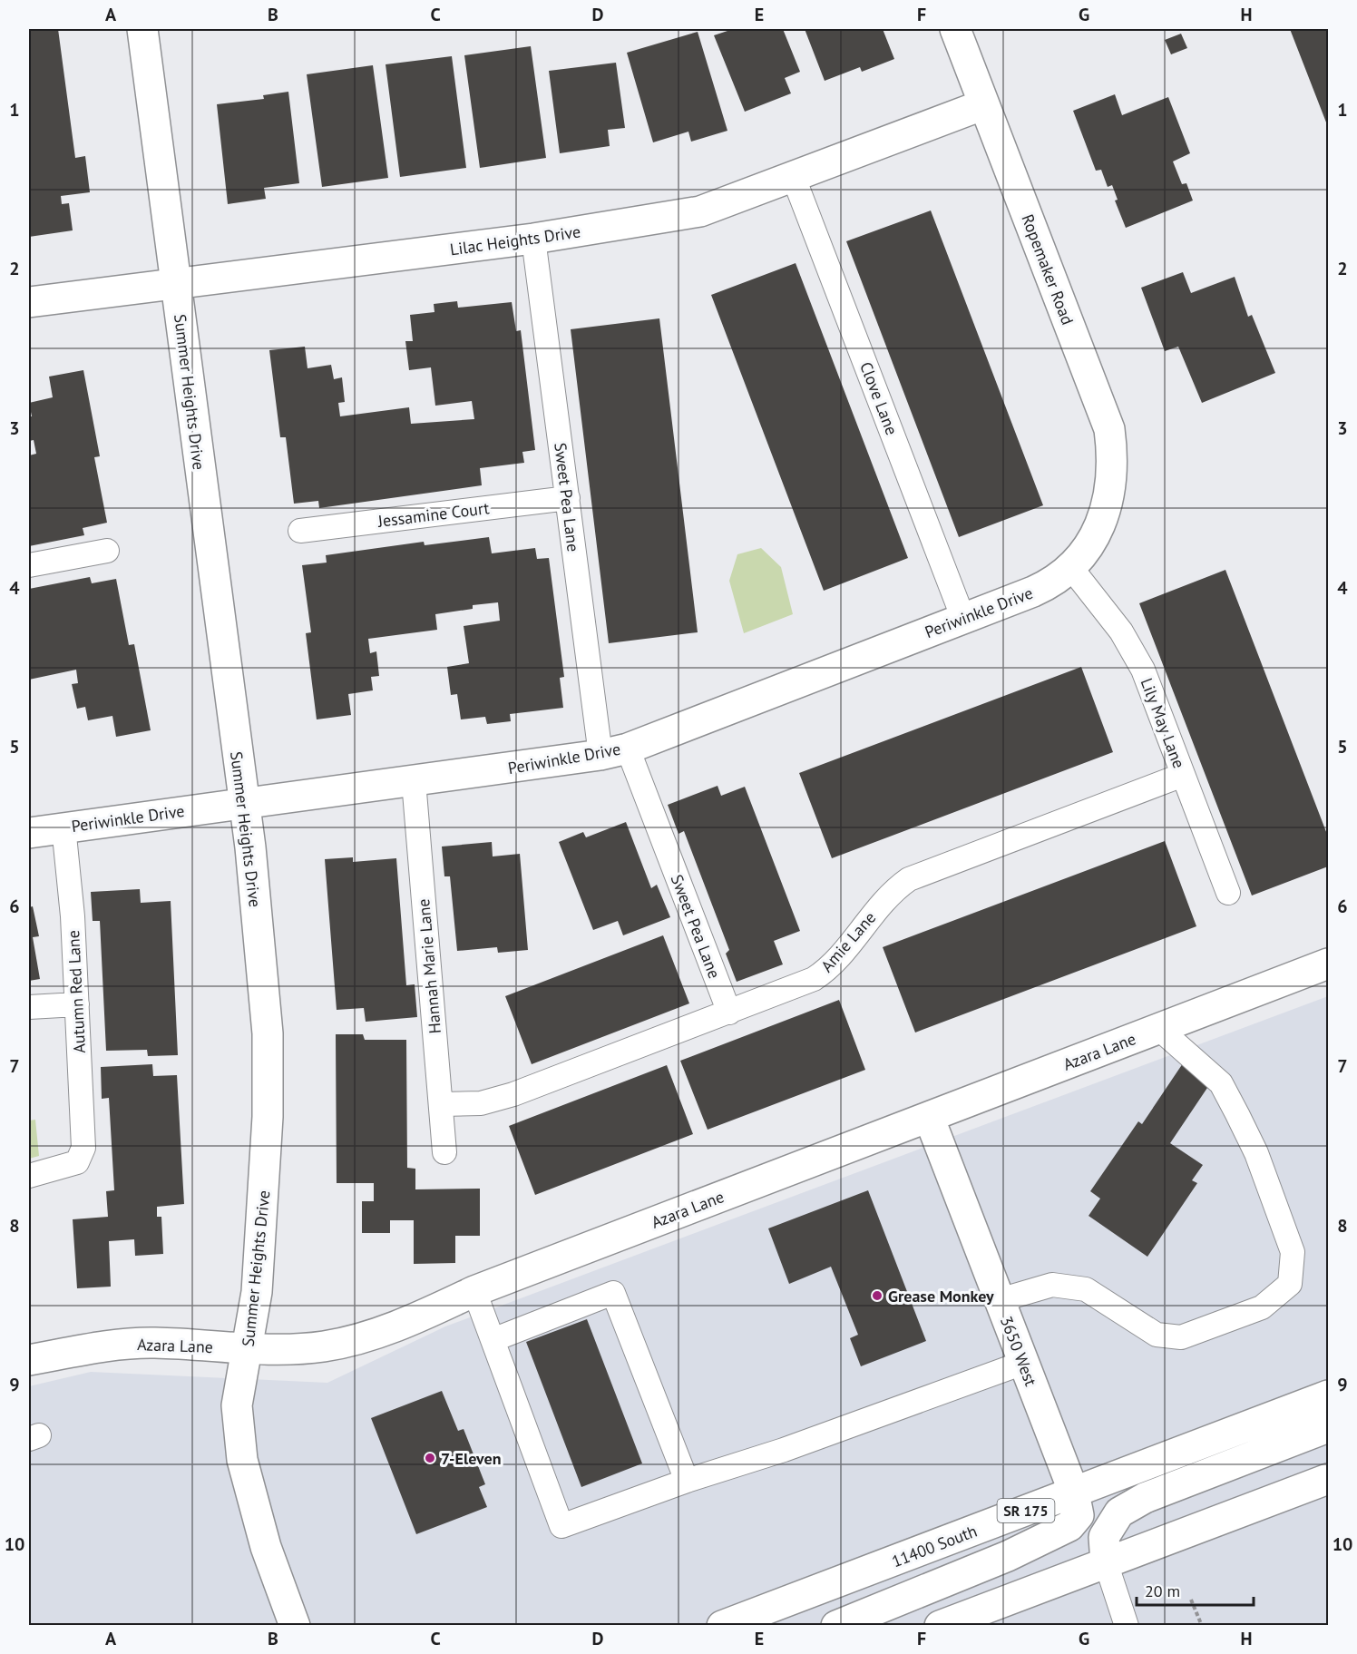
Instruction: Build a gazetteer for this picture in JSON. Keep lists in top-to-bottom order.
{
  "streets": {
    "street": [
      "Lilac Heights Drive",
      "Ropemaker Road",
      "Summer Heights Drive",
      "Periwinkle Drive",
      "Azara Lane",
      "3650 West",
      "SR 175",
      "11400 South"
    ],
    "lane": [
      "Clove Lane",
      "Sweet Pea Lane",
      "Jessamine Court",
      "Lily May Lane",
      "Amie Lane",
      "Hannah Marie Lane",
      "Autumn Red Lane"
    ]
  },
  "crossings": [
    ["Lilac Heights Drive", "Ropemaker Road"],
    ["Lilac Heights Drive", "Summer Heights Drive"],
    ["Lilac Heights Drive", "Clove Lane"],
    ["Lilac Heights Drive", "Sweet Pea Lane"],
    ["Ropemaker Road", "Periwinkle Drive"],
    ["Summer Heights Drive", "Periwinkle Drive"],
    ["Summer Heights Drive", "Azara Lane"],
    ["Clove Lane", "Periwinkle Drive"],
    ["Sweet Pea Lane", "Jessamine Court"],
    ["Sweet Pea Lane", "Periwinkle Drive"],
    ["Sweet Pea Lane", "Amie Lane"],
    ["Periwinkle Drive", "Lily May Lane"],
    ["Periwinkle Drive", "Hannah Marie Lane"],
    ["Periwinkle Drive", "Autumn Red Lane"],
    ["Lily May Lane", "Amie Lane"],
    ["Amie Lane", "Hannah Marie Lane"],
    ["Azara Lane", "3650 West"],
    ["3650 West", "11400 South"]
  ],
  "places": ["Grease Monkey", "7-Eleven"],
  "scale_bar": "20 m",
  "grid": {
    "columns": [
      "A",
      "B",
      "C",
      "D",
      "E",
      "F",
      "G",
      "H"
    ],
    "rows": [
      "1",
      "2",
      "3",
      "4",
      "5",
      "6",
      "7",
      "8",
      "9",
      "10"
    ]
  }
}
